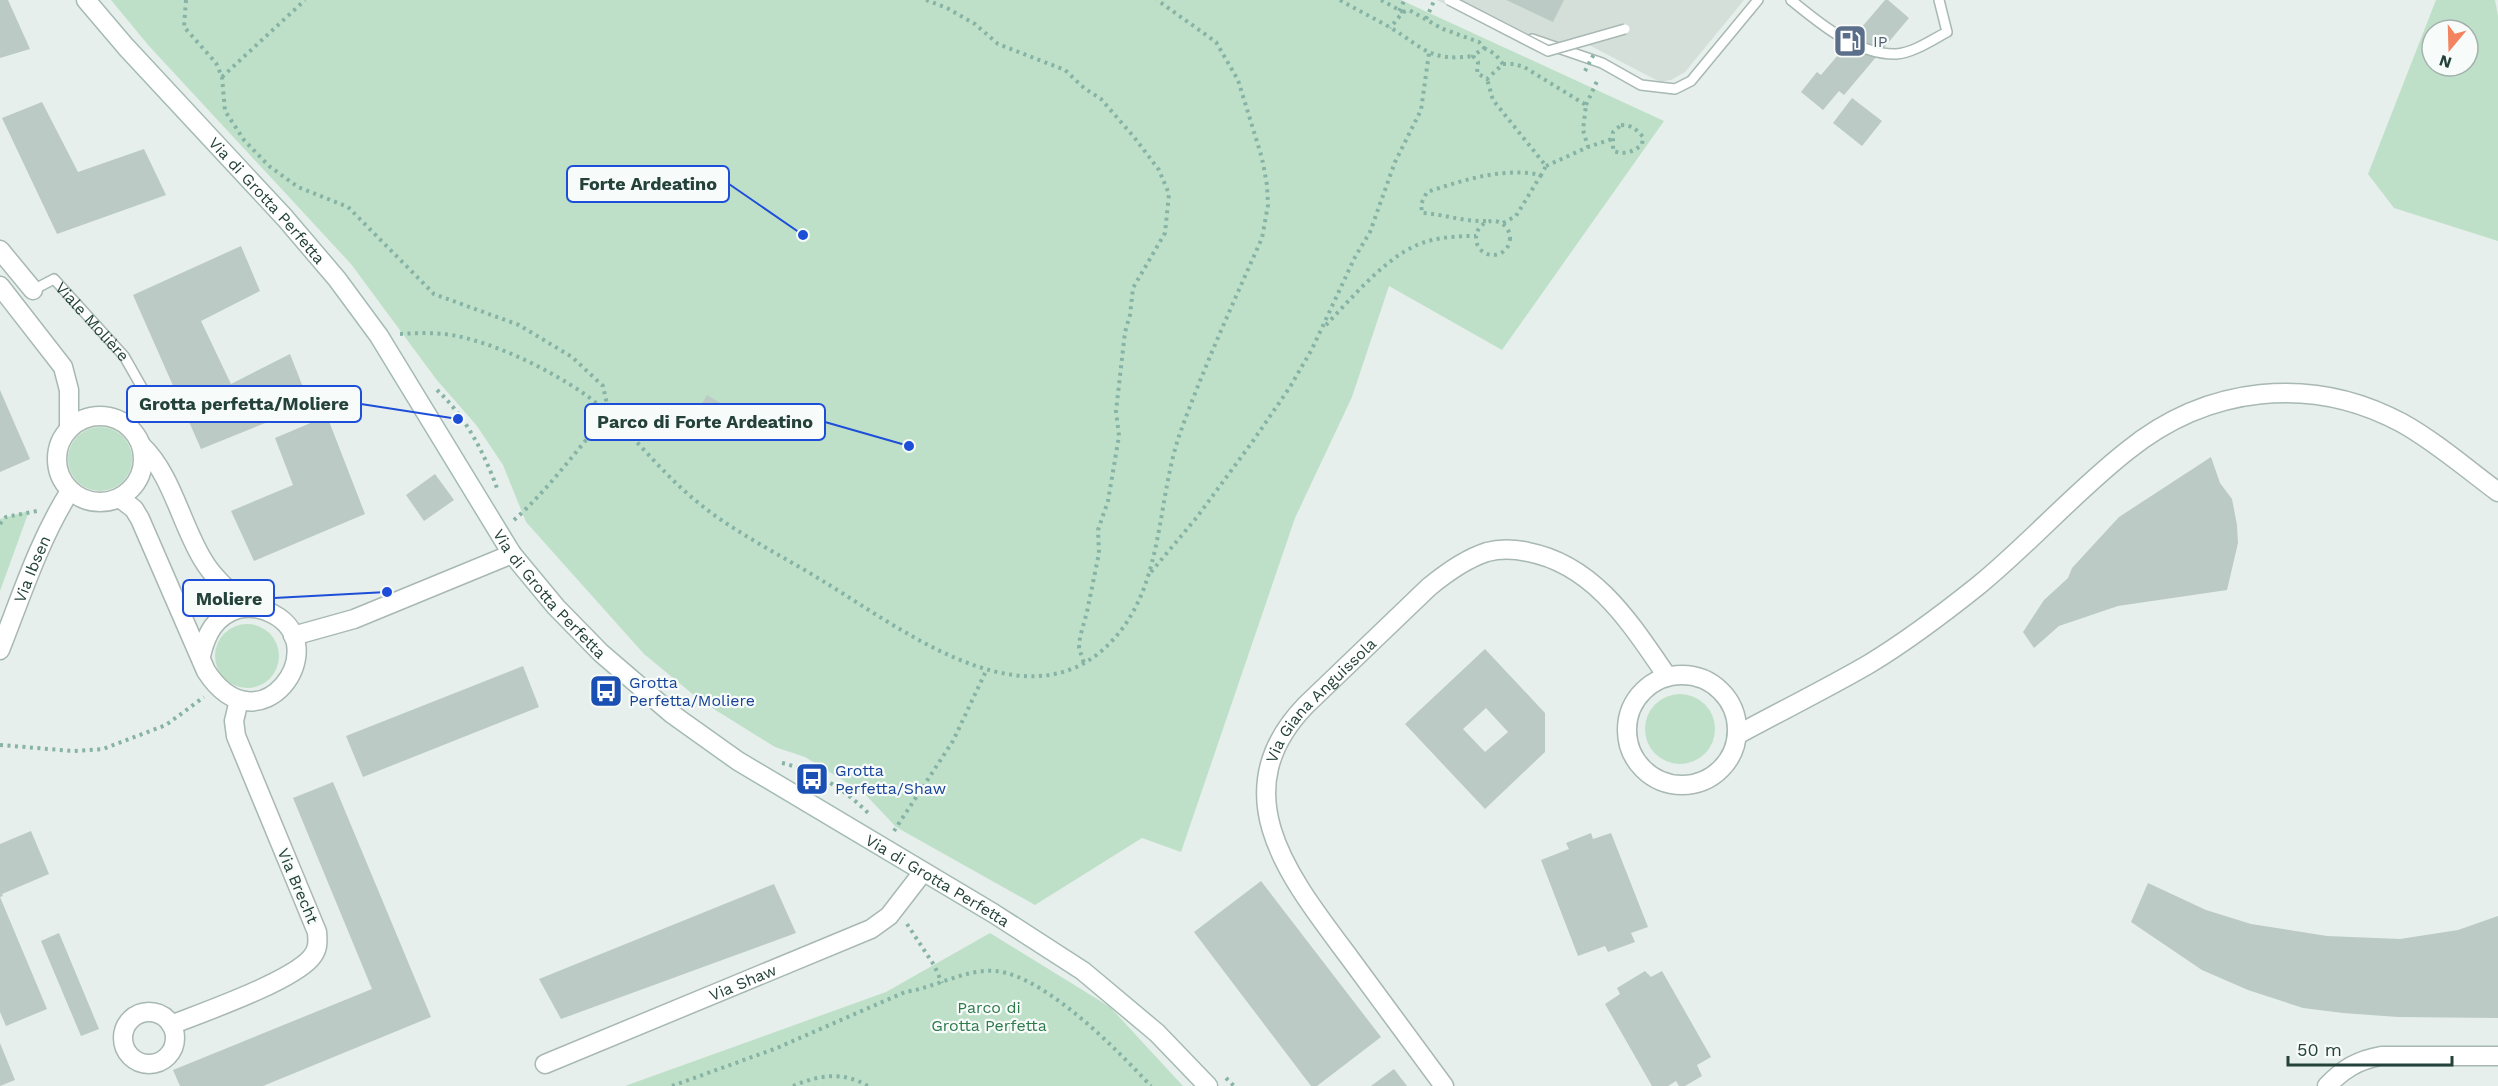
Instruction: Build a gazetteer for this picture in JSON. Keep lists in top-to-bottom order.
{
  "streets": {
    "street": [
      "Via di Grotta Perfetta",
      "Viale Molière",
      "Via Ibsen",
      "Via Giana Anguissola",
      "Via Brecht",
      "Via Shaw"
    ]
  },
  "crossings": [
    ["Via di Grotta Perfetta", "Via Shaw"],
    ["Viale Molière", "Via Ibsen"]
  ],
  "parks": ["Parco di Grotta Perfetta"],
  "places": {
    "fuel station": ["IP"],
    "other": [
      "Forte Ardeatino",
      "Grotta perfetta/Moliere",
      "Parco di Forte Ardeatino",
      "Moliere"
    ],
    "bus stop": ["Grotta Perfetta/Moliere", "Grotta Perfetta/Shaw"]
  },
  "scale_bar": "50 m",
  "north": "bottom"
}
